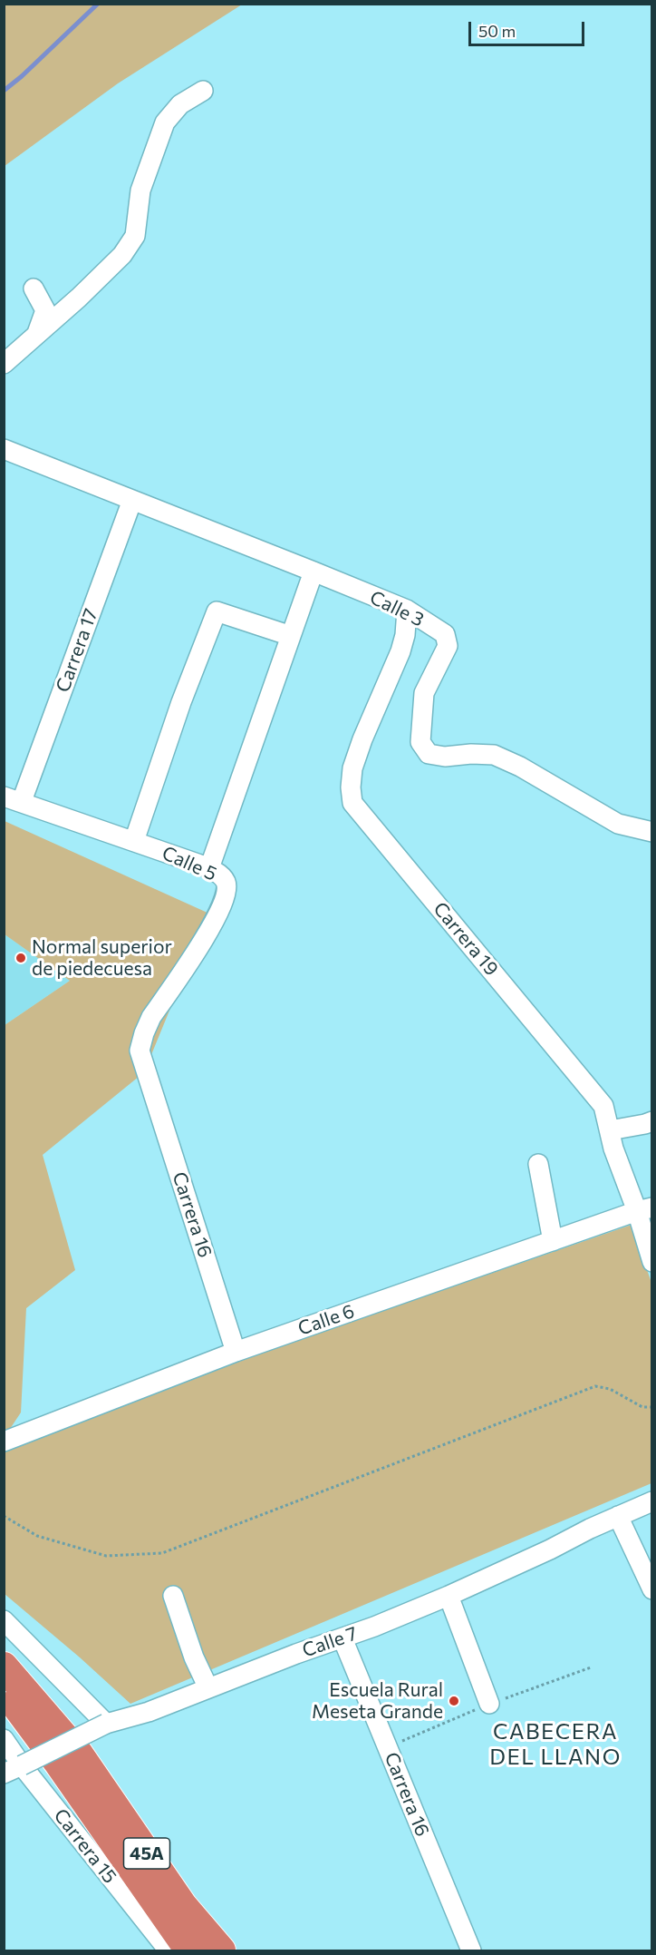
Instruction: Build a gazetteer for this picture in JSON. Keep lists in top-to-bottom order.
{
  "streets": {
    "highway": ["45A"],
    "street": [
      "Calle 3",
      "Carrera 17",
      "Calle 5",
      "Carrera 19",
      "Carrera 16",
      "Calle 6",
      "Calle 7",
      "Carrera 15"
    ]
  },
  "crossings": [
    ["Calle 3", "Carrera 17"],
    ["Calle 3", "Carrera 19"],
    ["Carrera 17", "Calle 5"],
    ["Calle 5", "Carrera 16"],
    ["Carrera 19", "Calle 6"],
    ["Carrera 16", "Calle 6"],
    ["Carrera 16", "Calle 7"],
    ["Calle 7", "Carrera 15"]
  ],
  "districts": ["CABECERA DEL LLANO"],
  "places": ["Normal superior de piedecuesa", "Escuela Rural Meseta Grande"],
  "scale_bar": "50 m"
}
